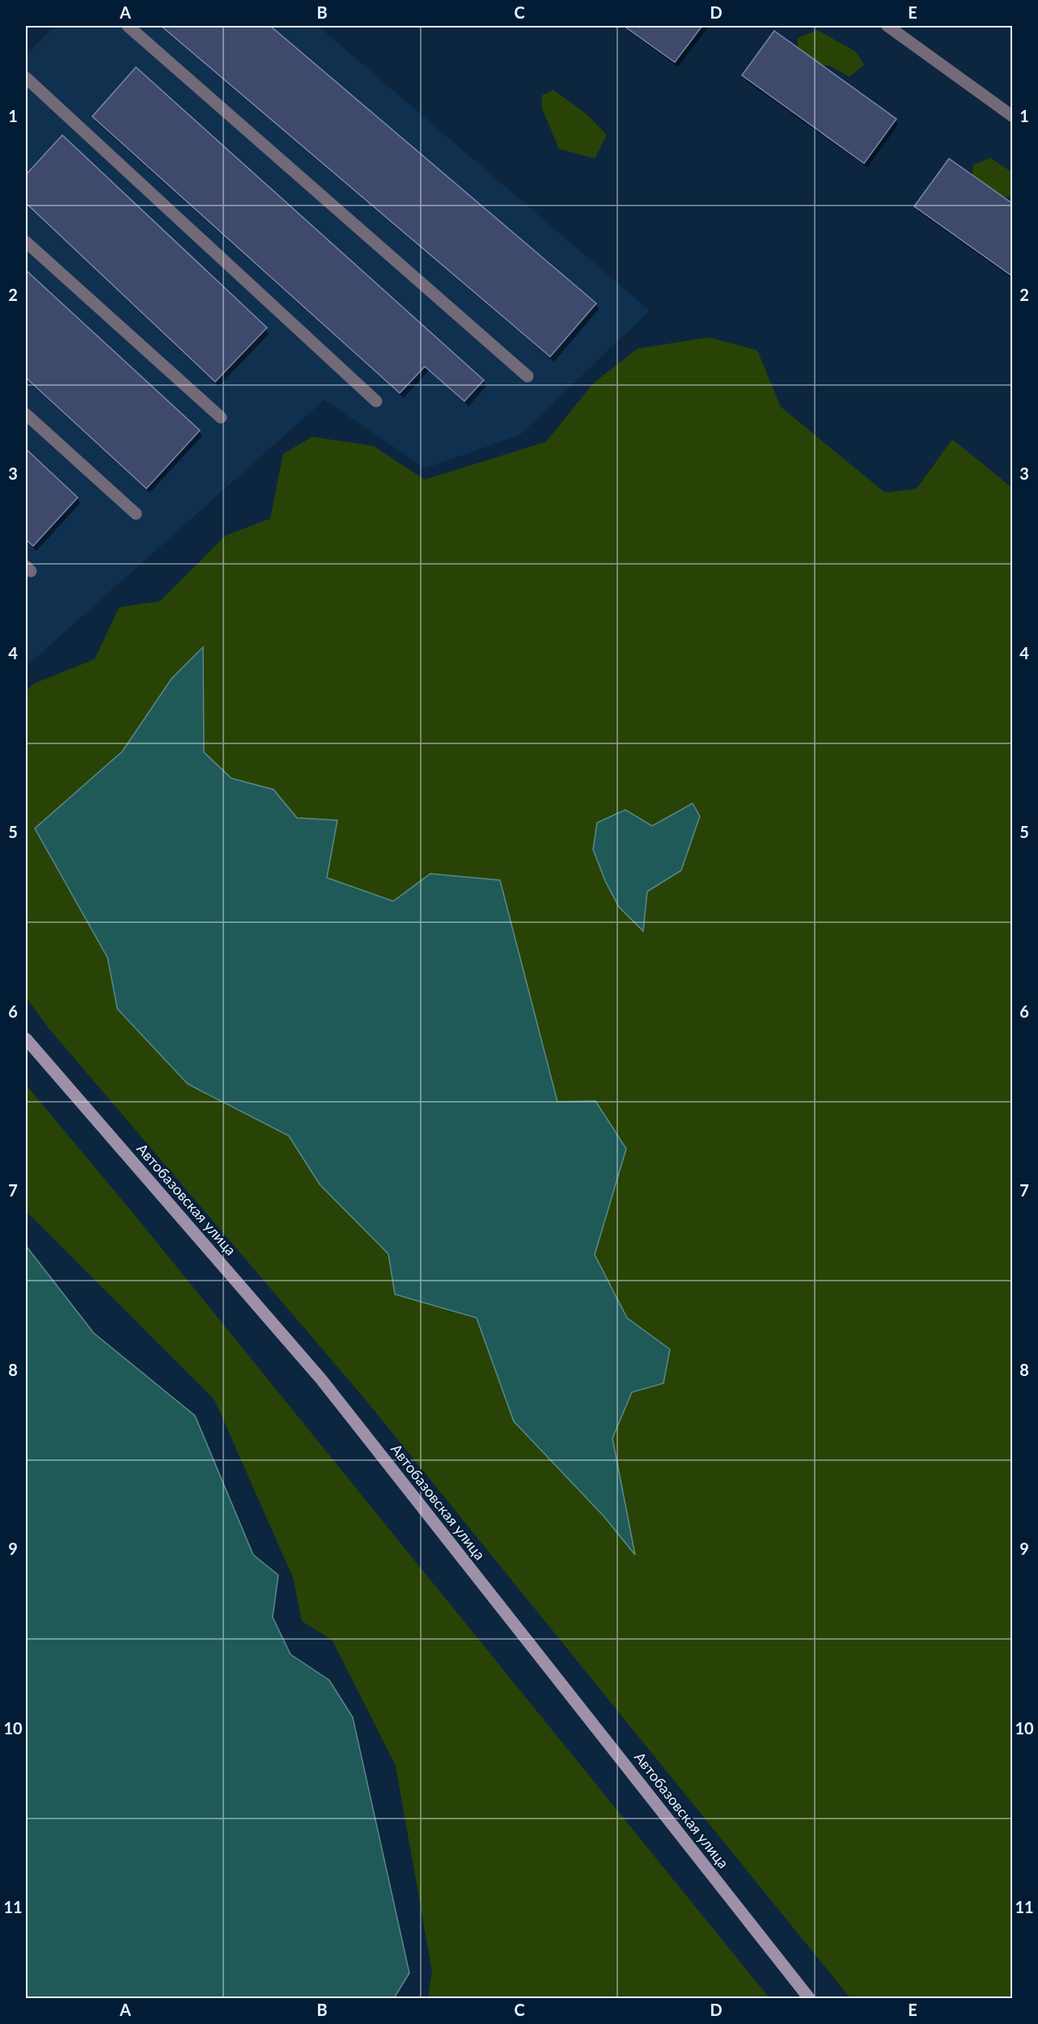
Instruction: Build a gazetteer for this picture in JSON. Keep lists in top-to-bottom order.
{
  "streets": {
    "street": ["Автобазовская улица"]
  },
  "grid": {
    "columns": [
      "A",
      "B",
      "C",
      "D",
      "E"
    ],
    "rows": [
      "1",
      "2",
      "3",
      "4",
      "5",
      "6",
      "7",
      "8",
      "9",
      "10",
      "11"
    ]
  }
}
